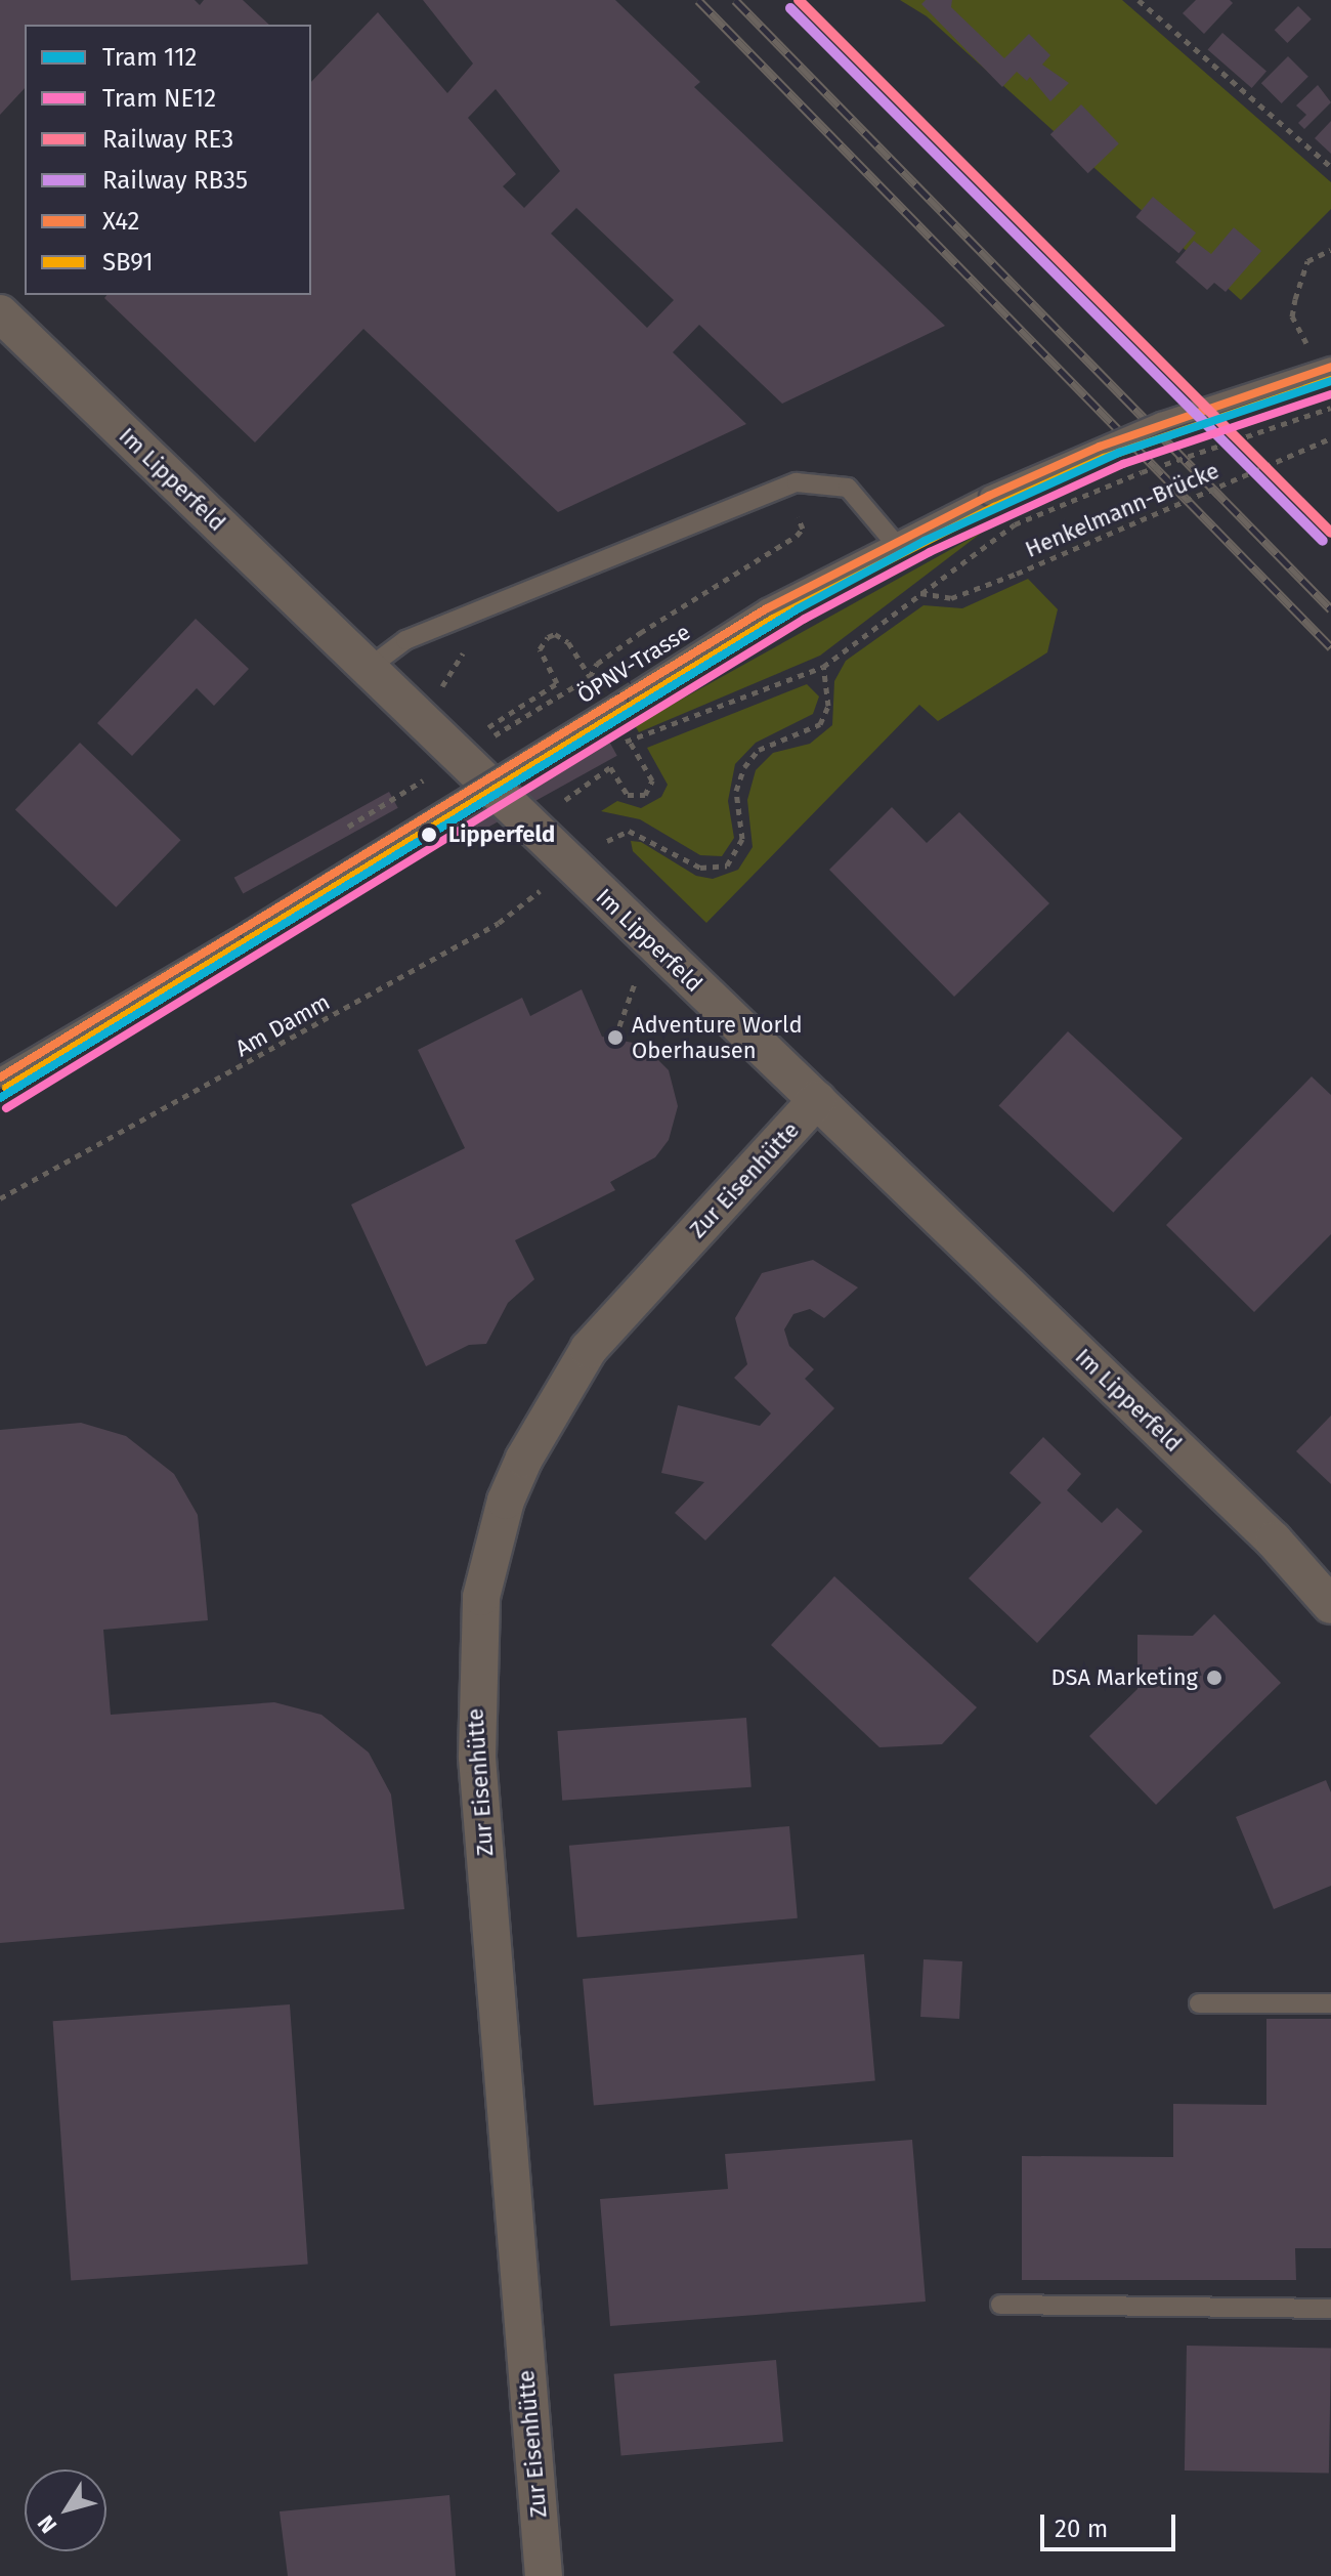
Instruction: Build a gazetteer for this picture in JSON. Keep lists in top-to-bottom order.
{
  "streets": {
    "street": ["Im Lipperfeld", "Zur Eisenhütte"],
    "lane": ["ÖPNV-Trasse"],
    "path": ["Henkelmann-Brücke", "Am Damm"]
  },
  "crossings": [
    ["Im Lipperfeld", "Am Damm"],
    ["Im Lipperfeld", "Zur Eisenhütte"]
  ],
  "places": ["Lipperfeld", "Adventure World Oberhausen", "DSA Marketing"],
  "lines": [
    "rail line RE3",
    "rail line RB35",
    "transit line X42",
    "transit line SB91",
    "tram line 112",
    "tram line NE12"
  ],
  "legend": [
    "Tram 112",
    "Tram NE12",
    "Railway RE3",
    "Railway RB35",
    "X42",
    "SB91"
  ],
  "scale_bar": "20 m",
  "north": "bottom left"
}
